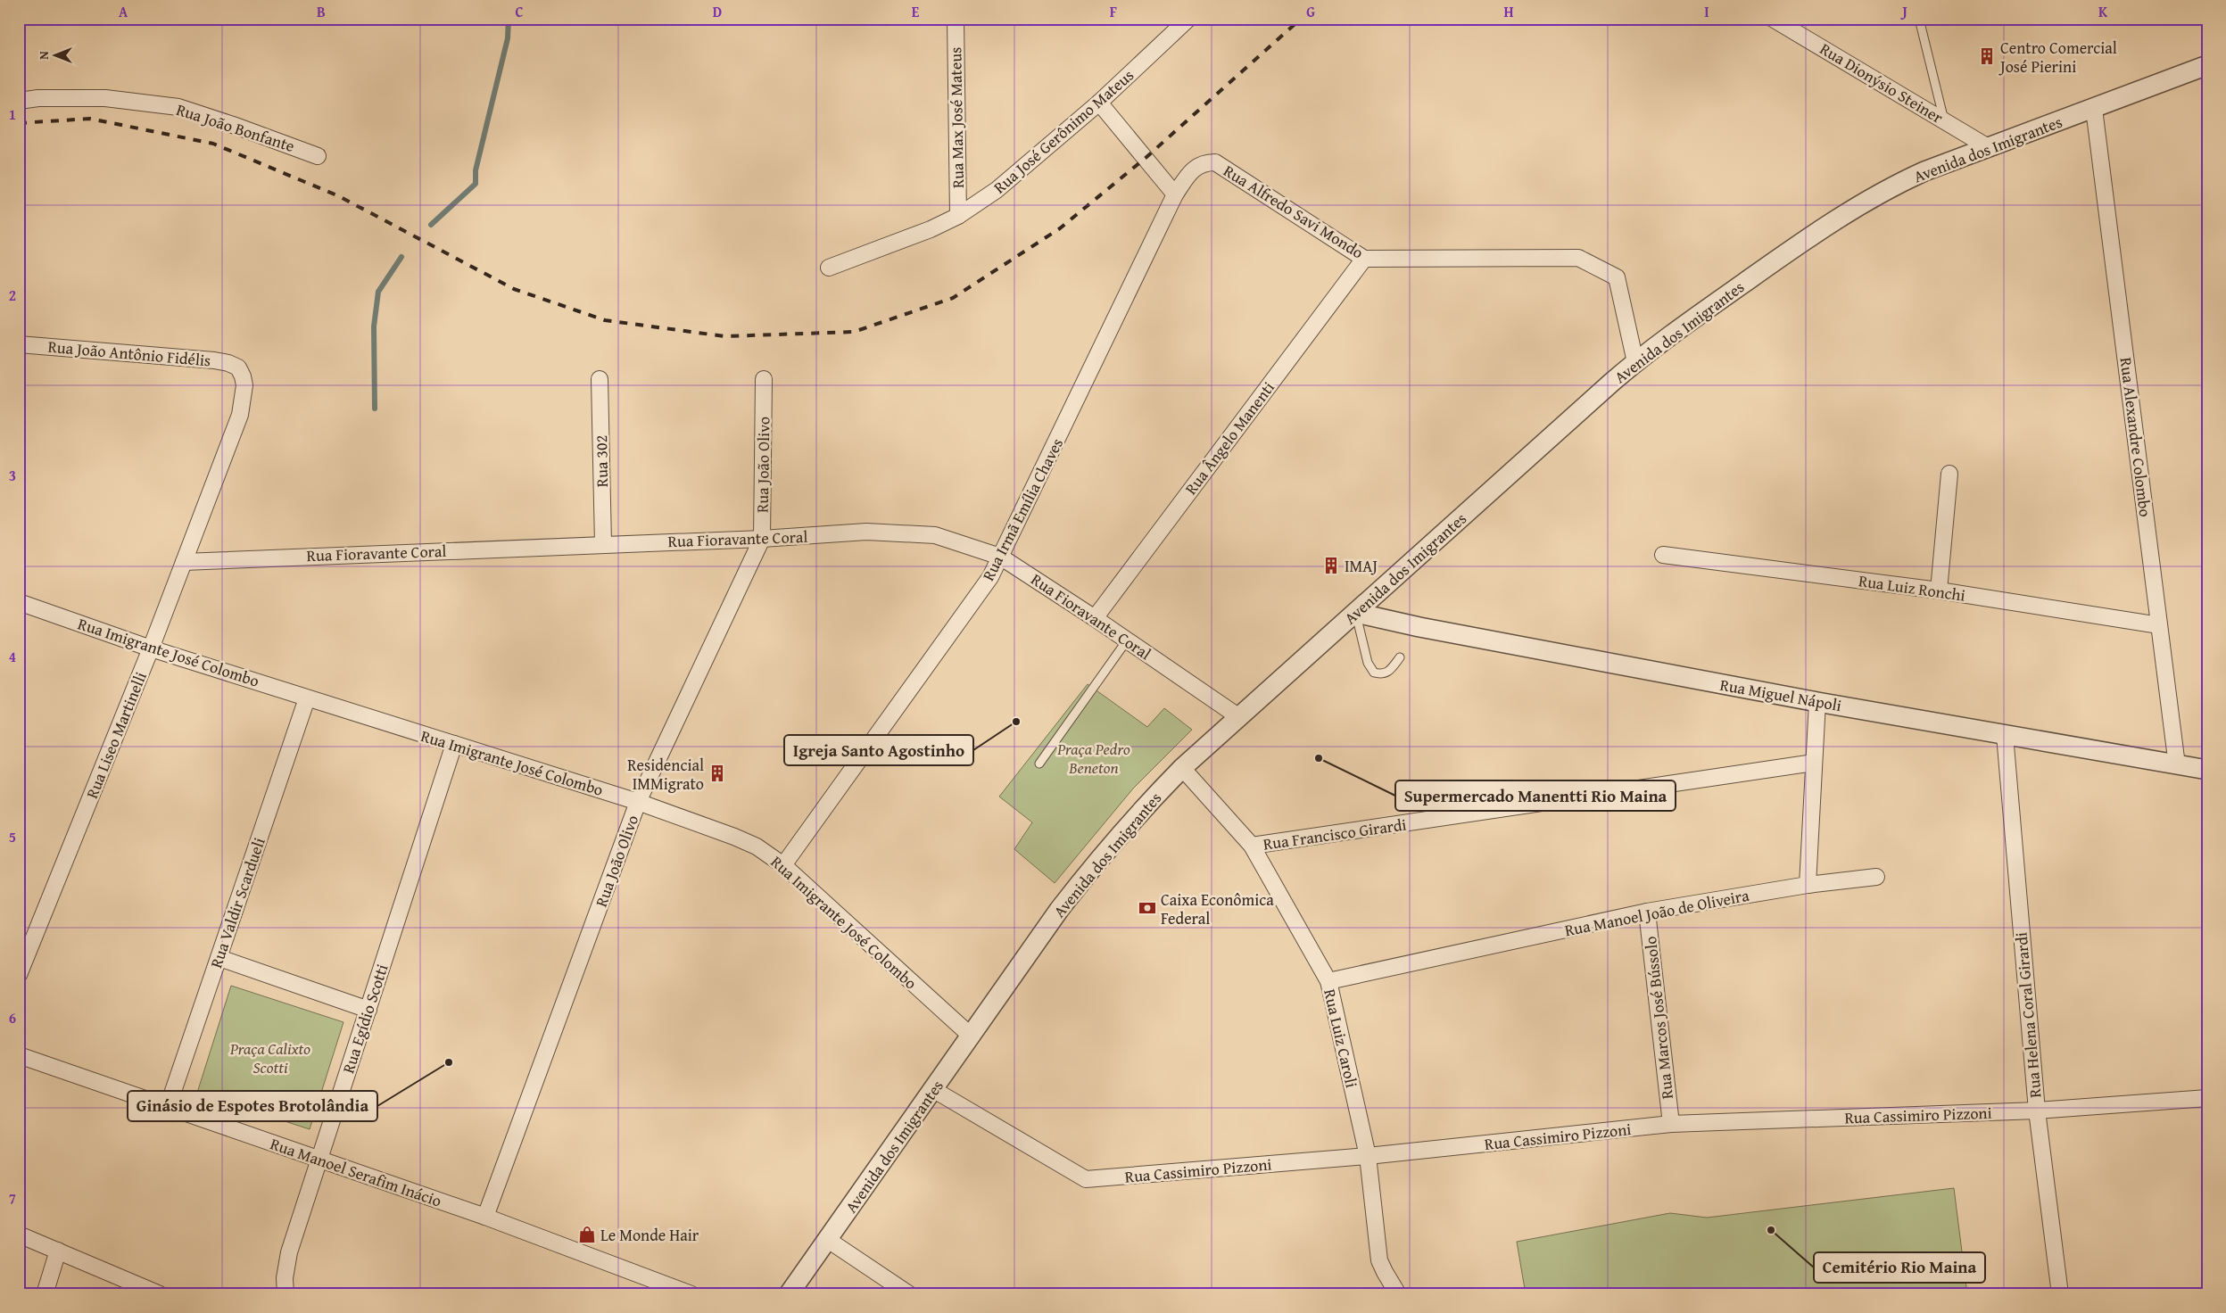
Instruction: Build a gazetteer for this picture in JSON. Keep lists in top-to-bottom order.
{
  "streets": {
    "street": [
      "Rua Dionýsio Steiner",
      "Rua Max José Mateus",
      "Rua João Bonfante",
      "Rua José Gerônimo Mateus",
      "Avenida dos Imigrantes",
      "Rua Alfredo Savi Mondo",
      "Rua João Antônio Fidélis",
      "Rua Alexandre Colombo",
      "Rua Ângelo Manenti",
      "Rua 302",
      "Rua João Olivo",
      "Rua Irmã Emília Chaves",
      "Rua Fioravante Coral",
      "Rua Luiz Ronchi",
      "Rua Imigrante José Colombo",
      "Rua Miguel Nápoli",
      "Rua Liseo Martinelli",
      "Rua Francisco Girardi",
      "Rua Valdir Scardueli",
      "Rua Manoel João de Oliveira",
      "Rua Helena Coral Girardi",
      "Rua Marcos José Bússolo",
      "Rua Egídio Scotti",
      "Rua Luiz Caroli",
      "Rua Cassimiro Pizzoni",
      "Rua Manoel Serafim Inácio"
    ]
  },
  "crossings": [
    ["Rua Dionýsio Steiner", "Avenida dos Imigrantes"],
    ["Rua Max José Mateus", "Rua José Gerônimo Mateus"],
    ["Avenida dos Imigrantes", "Rua Alfredo Savi Mondo"],
    ["Avenida dos Imigrantes", "Rua Alexandre Colombo"],
    ["Avenida dos Imigrantes", "Rua Fioravante Coral"],
    ["Avenida dos Imigrantes", "Rua Imigrante José Colombo"],
    ["Avenida dos Imigrantes", "Rua Miguel Nápoli"],
    ["Avenida dos Imigrantes", "Rua Luiz Caroli"],
    ["Avenida dos Imigrantes", "Rua Cassimiro Pizzoni"],
    ["Rua Alfredo Savi Mondo", "Rua Ângelo Manenti"],
    ["Rua Alfredo Savi Mondo", "Rua Irmã Emília Chaves"],
    ["Rua João Antônio Fidélis", "Rua Liseo Martinelli"],
    ["Rua Alexandre Colombo", "Rua Luiz Ronchi"],
    ["Rua Alexandre Colombo", "Rua Miguel Nápoli"],
    ["Rua Ângelo Manenti", "Rua Fioravante Coral"],
    ["Rua 302", "Rua Fioravante Coral"],
    ["Rua João Olivo", "Rua Fioravante Coral"],
    ["Rua João Olivo", "Rua Imigrante José Colombo"],
    ["Rua João Olivo", "Rua Manoel Serafim Inácio"],
    ["Rua Irmã Emília Chaves", "Rua Fioravante Coral"],
    ["Rua Irmã Emília Chaves", "Rua Imigrante José Colombo"],
    ["Rua Fioravante Coral", "Rua Liseo Martinelli"],
    ["Rua Imigrante José Colombo", "Rua Liseo Martinelli"],
    ["Rua Imigrante José Colombo", "Rua Valdir Scardueli"],
    ["Rua Imigrante José Colombo", "Rua Egídio Scotti"],
    ["Rua Miguel Nápoli", "Rua Helena Coral Girardi"],
    ["Rua Francisco Girardi", "Rua Luiz Caroli"],
    ["Rua Valdir Scardueli", "Rua Manoel Serafim Inácio"],
    ["Rua Manoel João de Oliveira", "Rua Marcos José Bússolo"],
    ["Rua Manoel João de Oliveira", "Rua Luiz Caroli"],
    ["Rua Helena Coral Girardi", "Rua Cassimiro Pizzoni"],
    ["Rua Marcos José Bússolo", "Rua Cassimiro Pizzoni"],
    ["Rua Egídio Scotti", "Rua Manoel Serafim Inácio"],
    ["Rua Luiz Caroli", "Rua Cassimiro Pizzoni"]
  ],
  "parks": ["Praça Pedro Beneton", "Praça Calixto Scotti"],
  "places": {
    "building": ["Centro Comercial José Pierini", "IMAJ", "Residencial IMMigrato"],
    "other": [
      "Igreja Santo Agostinho",
      "Supermercado Manentti Rio Maina",
      "Ginásio de Espotes Brotolândia",
      "Cemitério Rio Maina"
    ],
    "bank": ["Caixa Econômica Federal"],
    "shop": ["Le Monde Hair"]
  },
  "north": "left",
  "grid": {
    "columns": [
      "A",
      "B",
      "C",
      "D",
      "E",
      "F",
      "G",
      "H",
      "I",
      "J",
      "K"
    ],
    "rows": [
      "1",
      "2",
      "3",
      "4",
      "5",
      "6",
      "7"
    ]
  }
}
